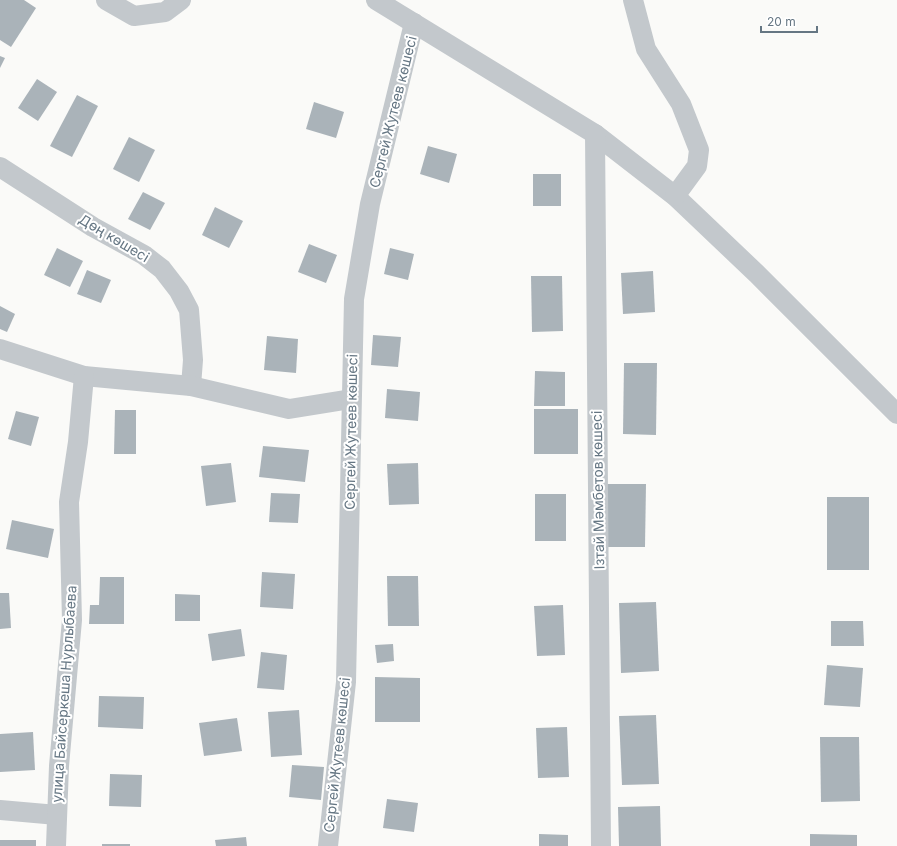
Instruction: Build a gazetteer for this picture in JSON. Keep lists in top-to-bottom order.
{
  "streets": {
    "street": [
      "Сергей Жутеев көшесі",
      "Дөң көшесі",
      "Ізтай Мәмбетов көшесі",
      "улица Байсеркеша Нурлыбаева"
    ]
  },
  "scale_bar": "20 m"
}
